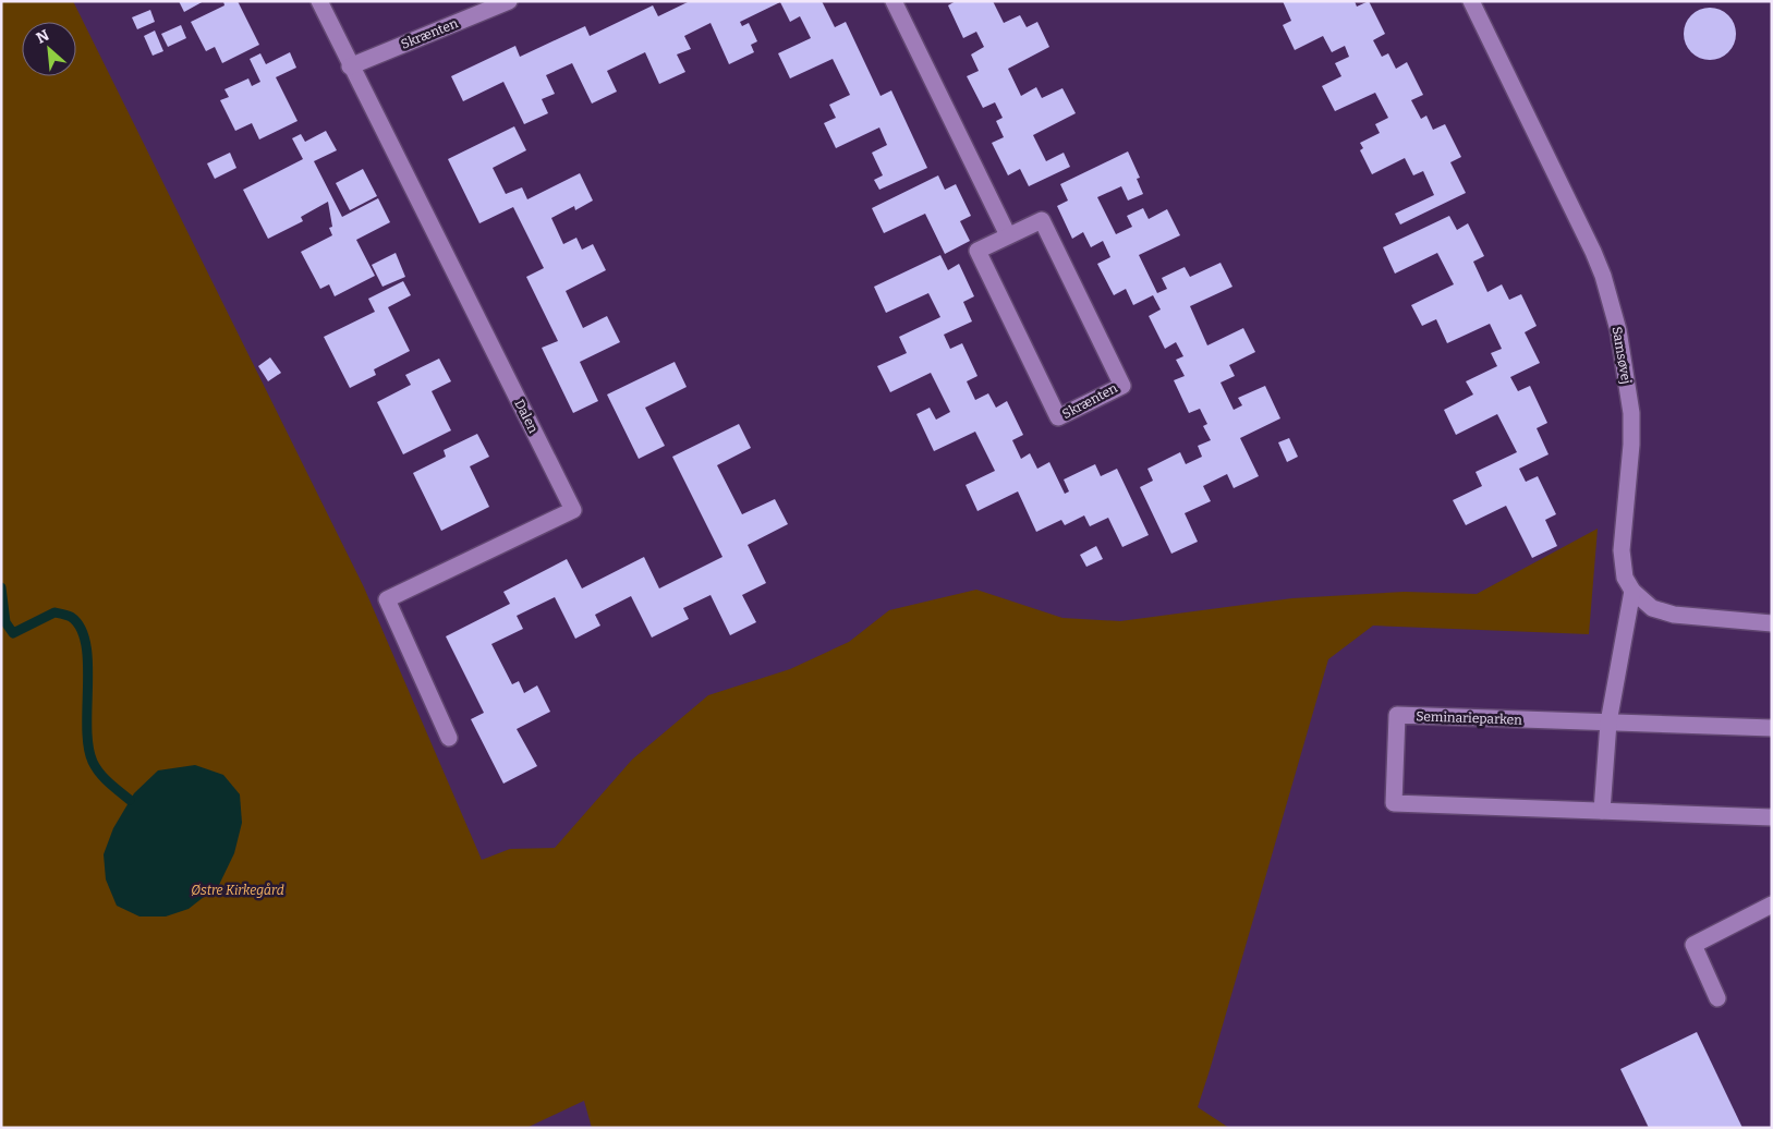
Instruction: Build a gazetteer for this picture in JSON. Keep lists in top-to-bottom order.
{
  "streets": {
    "street": [
      "Skrænten",
      "Samsøvej",
      "Dalen",
      "Seminarieparken"
    ]
  },
  "crossings": [
    ["Skrænten", "Dalen"]
  ],
  "parks": ["Østre Kirkegård"],
  "north": "top left"
}
